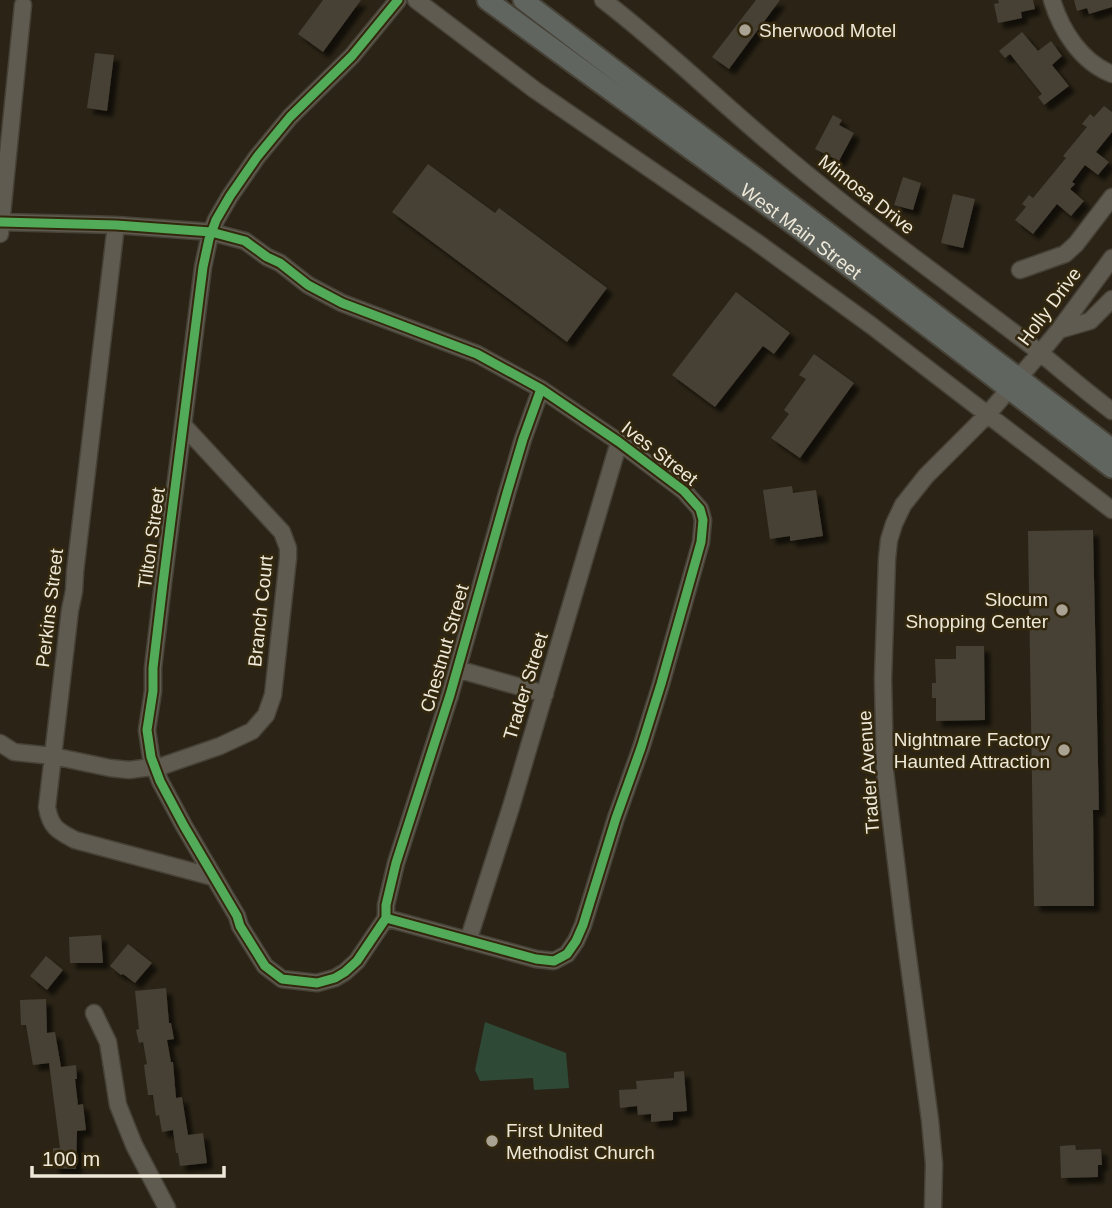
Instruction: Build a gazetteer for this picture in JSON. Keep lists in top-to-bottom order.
{
  "streets": {
    "main road": ["West Main Street"],
    "street": [
      "Mimosa Drive",
      "Holly Drive",
      "Ives Street",
      "Tilton Street",
      "Perkins Street",
      "Branch Court",
      "Chestnut Street",
      "Trader Street",
      "Trader Avenue"
    ]
  },
  "crossings": [
    ["Mimosa Drive", "Holly Drive"],
    ["West Main Street", "Holly Drive"],
    ["West Main Street", "Trader Avenue"],
    ["Holly Drive", "Trader Avenue"],
    ["Ives Street", "Tilton Street"],
    ["Ives Street", "Perkins Street"],
    ["Ives Street", "Chestnut Street"],
    ["Ives Street", "Trader Street"],
    ["Tilton Street", "Perkins Street"],
    ["Tilton Street", "Branch Court"],
    ["Tilton Street", "Chestnut Street"]
  ],
  "places": [
    "Sherwood Motel",
    "Slocum Shopping Center",
    "Nightmare Factory Haunted Attraction",
    "First United Methodist Church"
  ],
  "scale_bar": "100 m"
}
